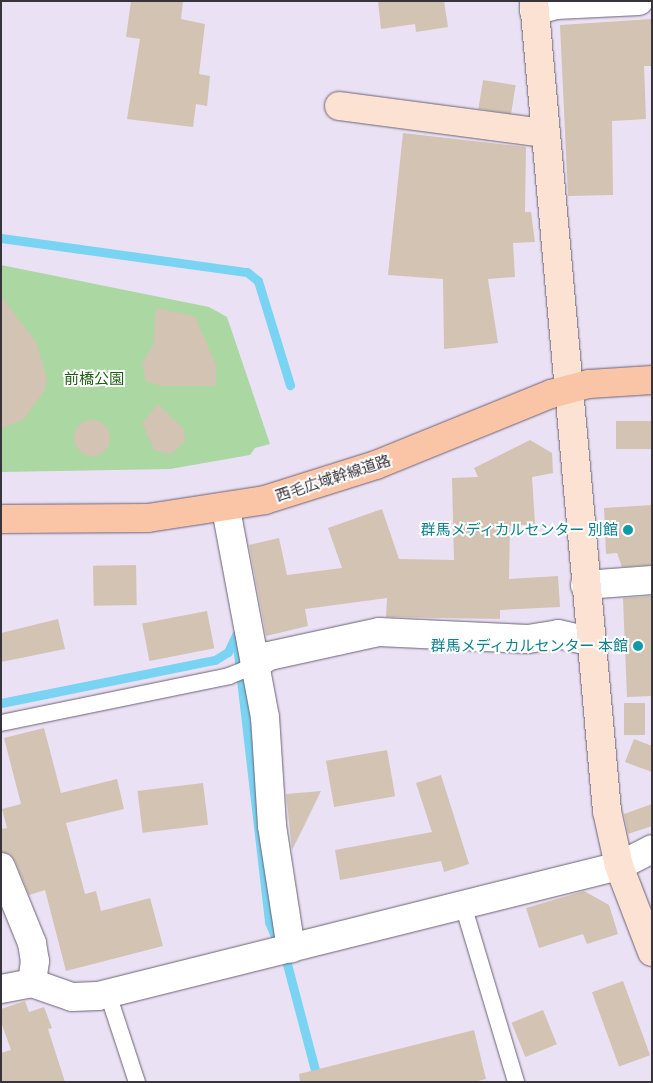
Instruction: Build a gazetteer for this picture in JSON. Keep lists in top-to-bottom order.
{
  "streets": {
    "main road": ["西毛広域幹線道路"]
  },
  "parks": ["前橋公園"],
  "places": ["群馬メディカルセンター 別館", "群馬メディカルセンター 本館"]
}
